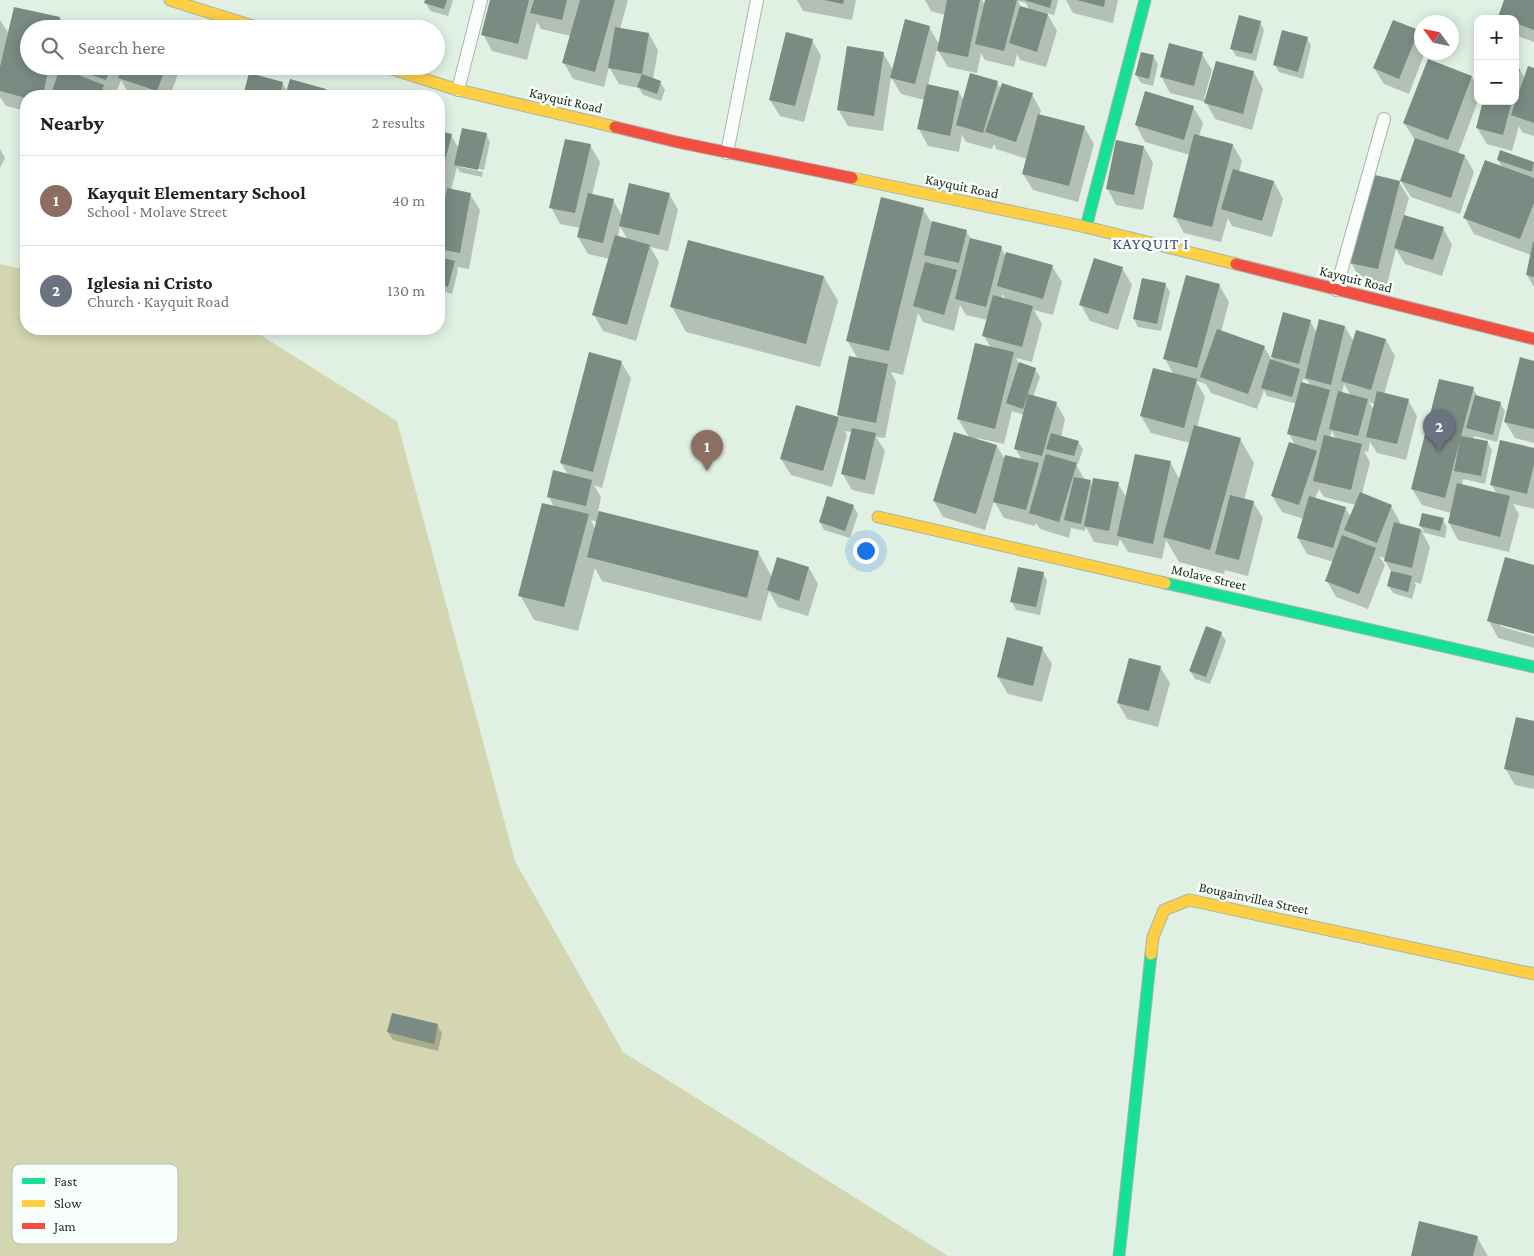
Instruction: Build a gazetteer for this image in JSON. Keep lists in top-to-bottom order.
{
  "streets": {
    "street": ["Kayquit Road", "Molave Street", "Bougainvillea Street"]
  },
  "districts": ["KAYQUIT I"],
  "legend": ["Fast", "Slow", "Jam"],
  "north": "top left",
  "page": {
    "map_buttons": ["+", "−"],
    "search": "Search here",
    "heading": ["Nearby", "2 results"],
    "list": [
      {
        "mark": "1",
        "name": "Kayquit Elementary School",
        "note": "School · Molave Street",
        "value": "40 m"
      },
      {
        "mark": "2",
        "name": "Iglesia ni Cristo",
        "note": "Church · Kayquit Road",
        "value": "130 m"
      }
    ],
    "pins": ["2", "1"]
  }
}
